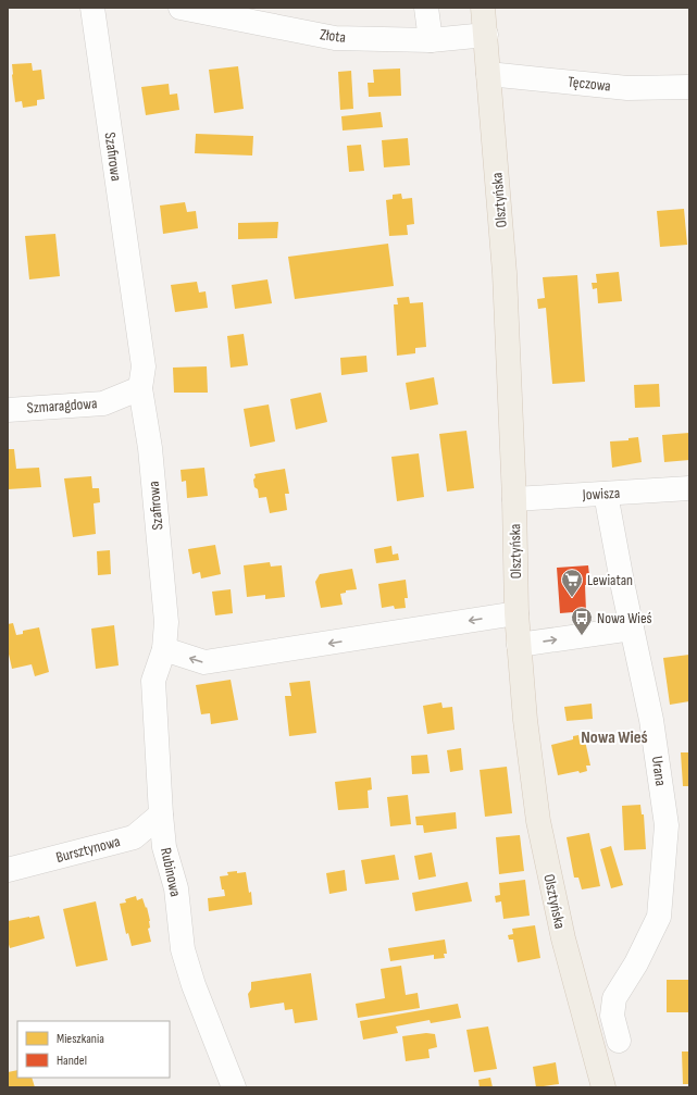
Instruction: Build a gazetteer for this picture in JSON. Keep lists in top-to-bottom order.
{
  "streets": {
    "main road": ["Olsztyńska"],
    "street": [
      "Złota",
      "Tęczowa",
      "Szafirowa",
      "Szmaragdowa",
      "Jowisza",
      "Urana",
      "Bursztynowa",
      "Rubinowa"
    ]
  },
  "crossings": [
    ["Złota", "Olsztyńska"],
    ["Tęczowa", "Olsztyńska"],
    ["Szafirowa", "Szmaragdowa"],
    ["Szafirowa", "Rubinowa"],
    ["Olsztyńska", "Jowisza"],
    ["Jowisza", "Urana"],
    ["Bursztynowa", "Rubinowa"]
  ],
  "districts": ["Nowa Wieś"],
  "places": {
    "supermarket": ["Lewiatan"],
    "bus stop": ["Nowa Wieś"]
  },
  "legend": ["Mieszkania", "Handel"]
}
